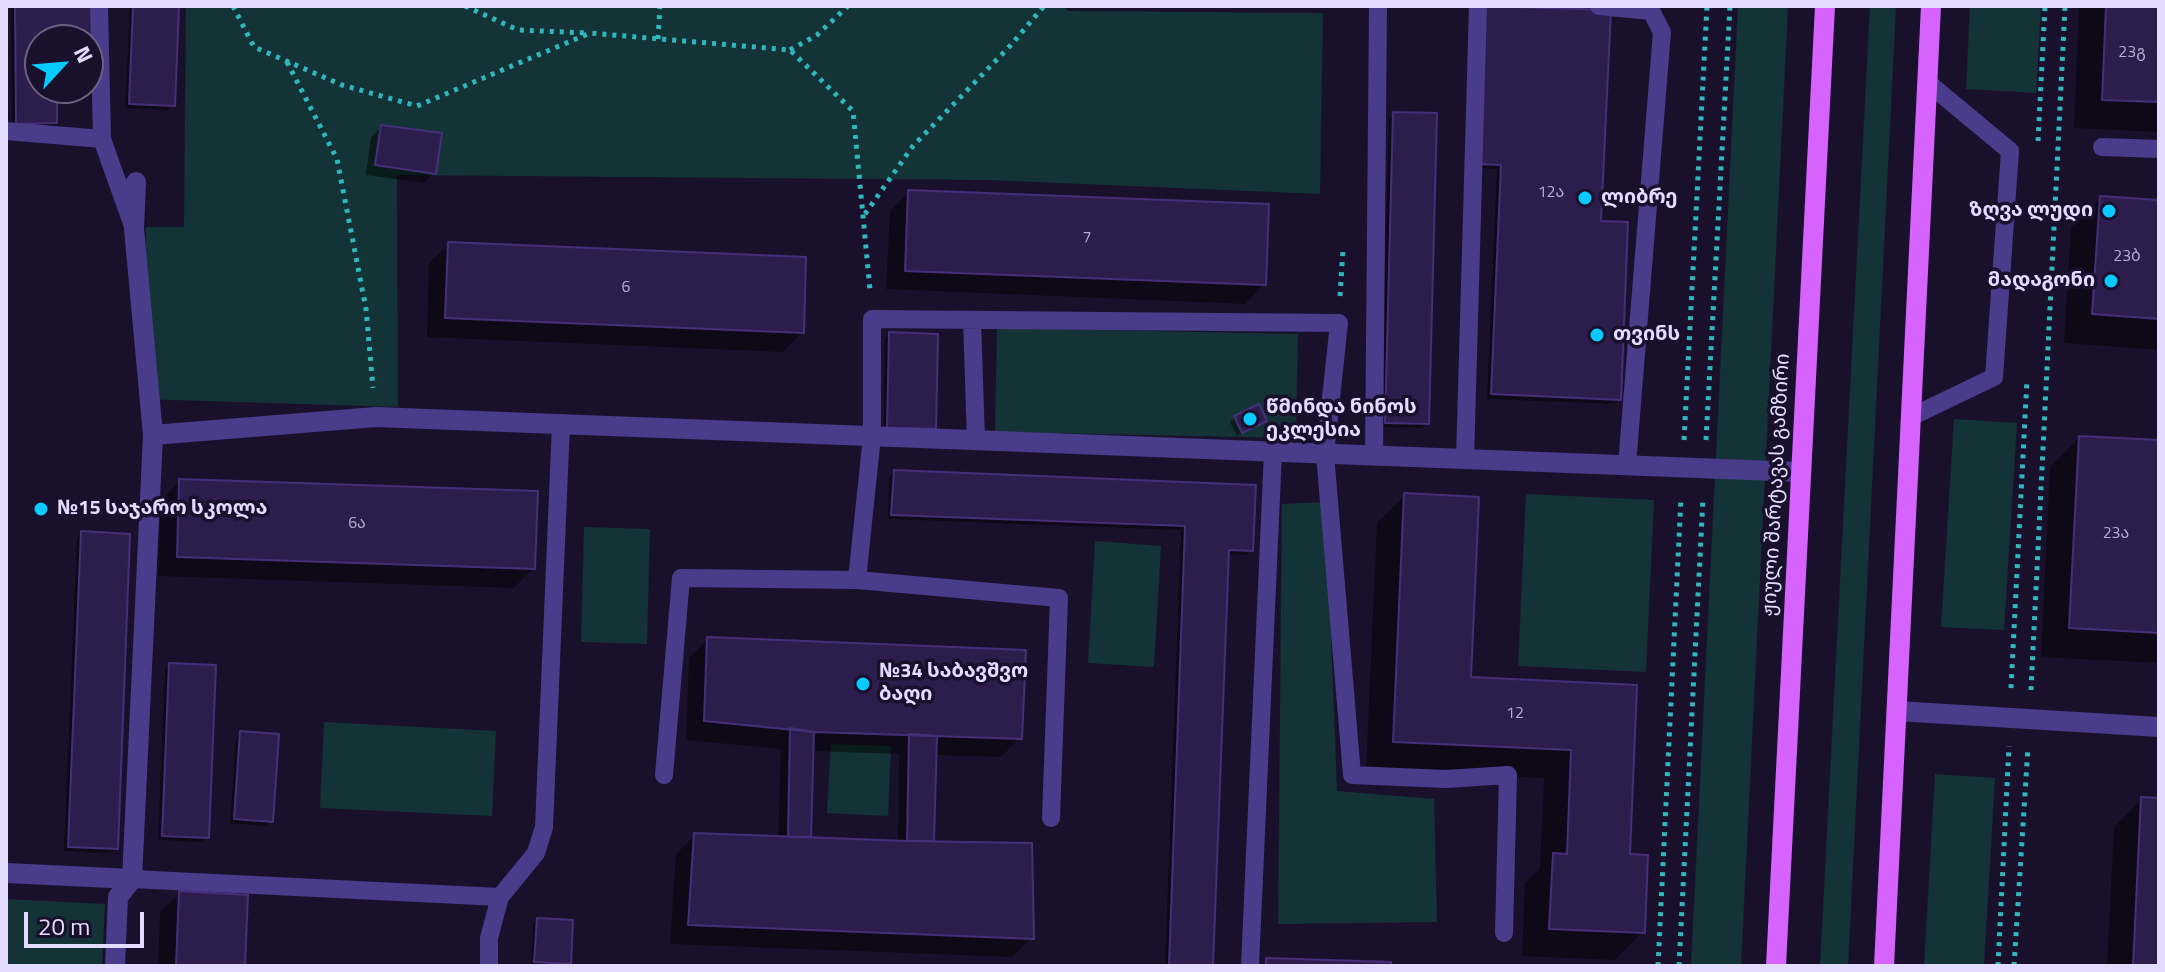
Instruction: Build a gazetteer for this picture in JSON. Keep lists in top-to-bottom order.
{
  "streets": {
    "main road": ["ჟიული შარტავას გამზირი"]
  },
  "places": [
    "ლიბრე",
    "ზღვა ლუდი",
    "მადაგონი",
    "თვინს",
    "წმინდა ნინოს ეკლესია",
    "№15 საჯარო სკოლა",
    "№34 საბავშვო ბაღი"
  ],
  "house_numbers": [
    "23გ",
    "12ა",
    "7",
    "23ბ",
    "6",
    "6ა",
    "23ა",
    "12"
  ],
  "scale_bar": "20 m",
  "north": "top right"
}
